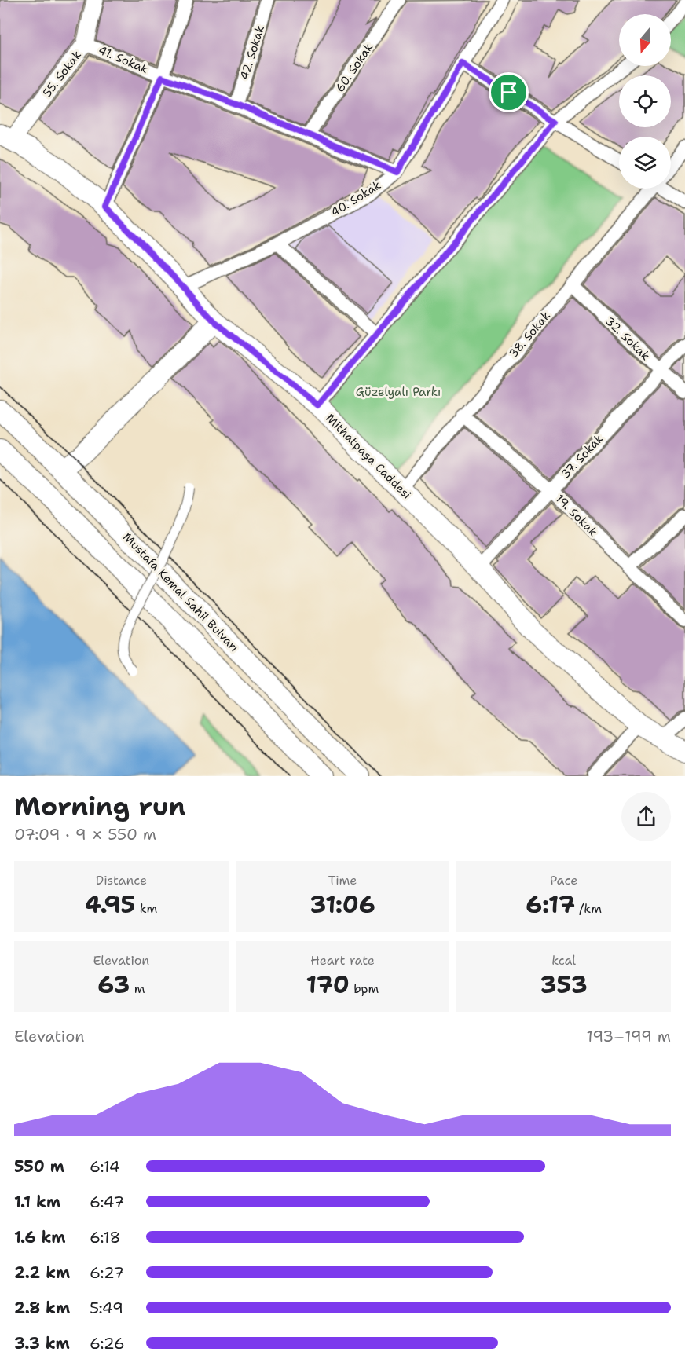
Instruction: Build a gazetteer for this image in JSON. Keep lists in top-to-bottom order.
{
  "streets": {
    "main road": ["Mithatpaşa Caddesi", "Mustafa Kemal Sahil Bulvarı"],
    "street": [
      "42. Sokak",
      "41. Sokak",
      "60. Sokak",
      "55. Sokak",
      "40. Sokak",
      "38. Sokak",
      "32. Sokak",
      "37. Sokak",
      "19. Sokak"
    ]
  },
  "crossings": [
    ["42. Sokak", "41. Sokak"],
    ["41. Sokak", "60. Sokak"],
    ["41. Sokak", "55. Sokak"],
    ["41. Sokak", "40. Sokak"],
    ["55. Sokak", "Mithatpaşa Caddesi"],
    ["40. Sokak", "Mithatpaşa Caddesi"],
    ["38. Sokak", "32. Sokak"],
    ["38. Sokak", "Mithatpaşa Caddesi"],
    ["38. Sokak", "19. Sokak"],
    ["32. Sokak", "37. Sokak"],
    ["Mithatpaşa Caddesi", "37. Sokak"],
    ["37. Sokak", "19. Sokak"]
  ],
  "parks": ["Güzelyalı Parkı"],
  "north": "bottom",
  "page": {
    "heading": ["Morning run", "07:09 · 9 × 550 m"],
    "stats": [
      ["Distance", "4.95 km"],
      ["Time", "31:06"],
      ["Pace", "6:17 /km"],
      ["Elevation", "63 m"],
      ["Heart rate", "170 bpm"],
      ["kcal", "353"]
    ],
    "chart": ["Elevation", "193–199 m"],
    "list": [
      {
        "name": "550 m",
        "note": "6:14"
      },
      {
        "name": "1.1 km",
        "note": "6:47"
      },
      {
        "name": "1.6 km",
        "note": "6:18"
      },
      {
        "name": "2.2 km",
        "note": "6:27"
      },
      {
        "name": "2.8 km",
        "note": "5:49"
      },
      {
        "name": "3.3 km",
        "note": "6:26"
      }
    ]
  }
}
